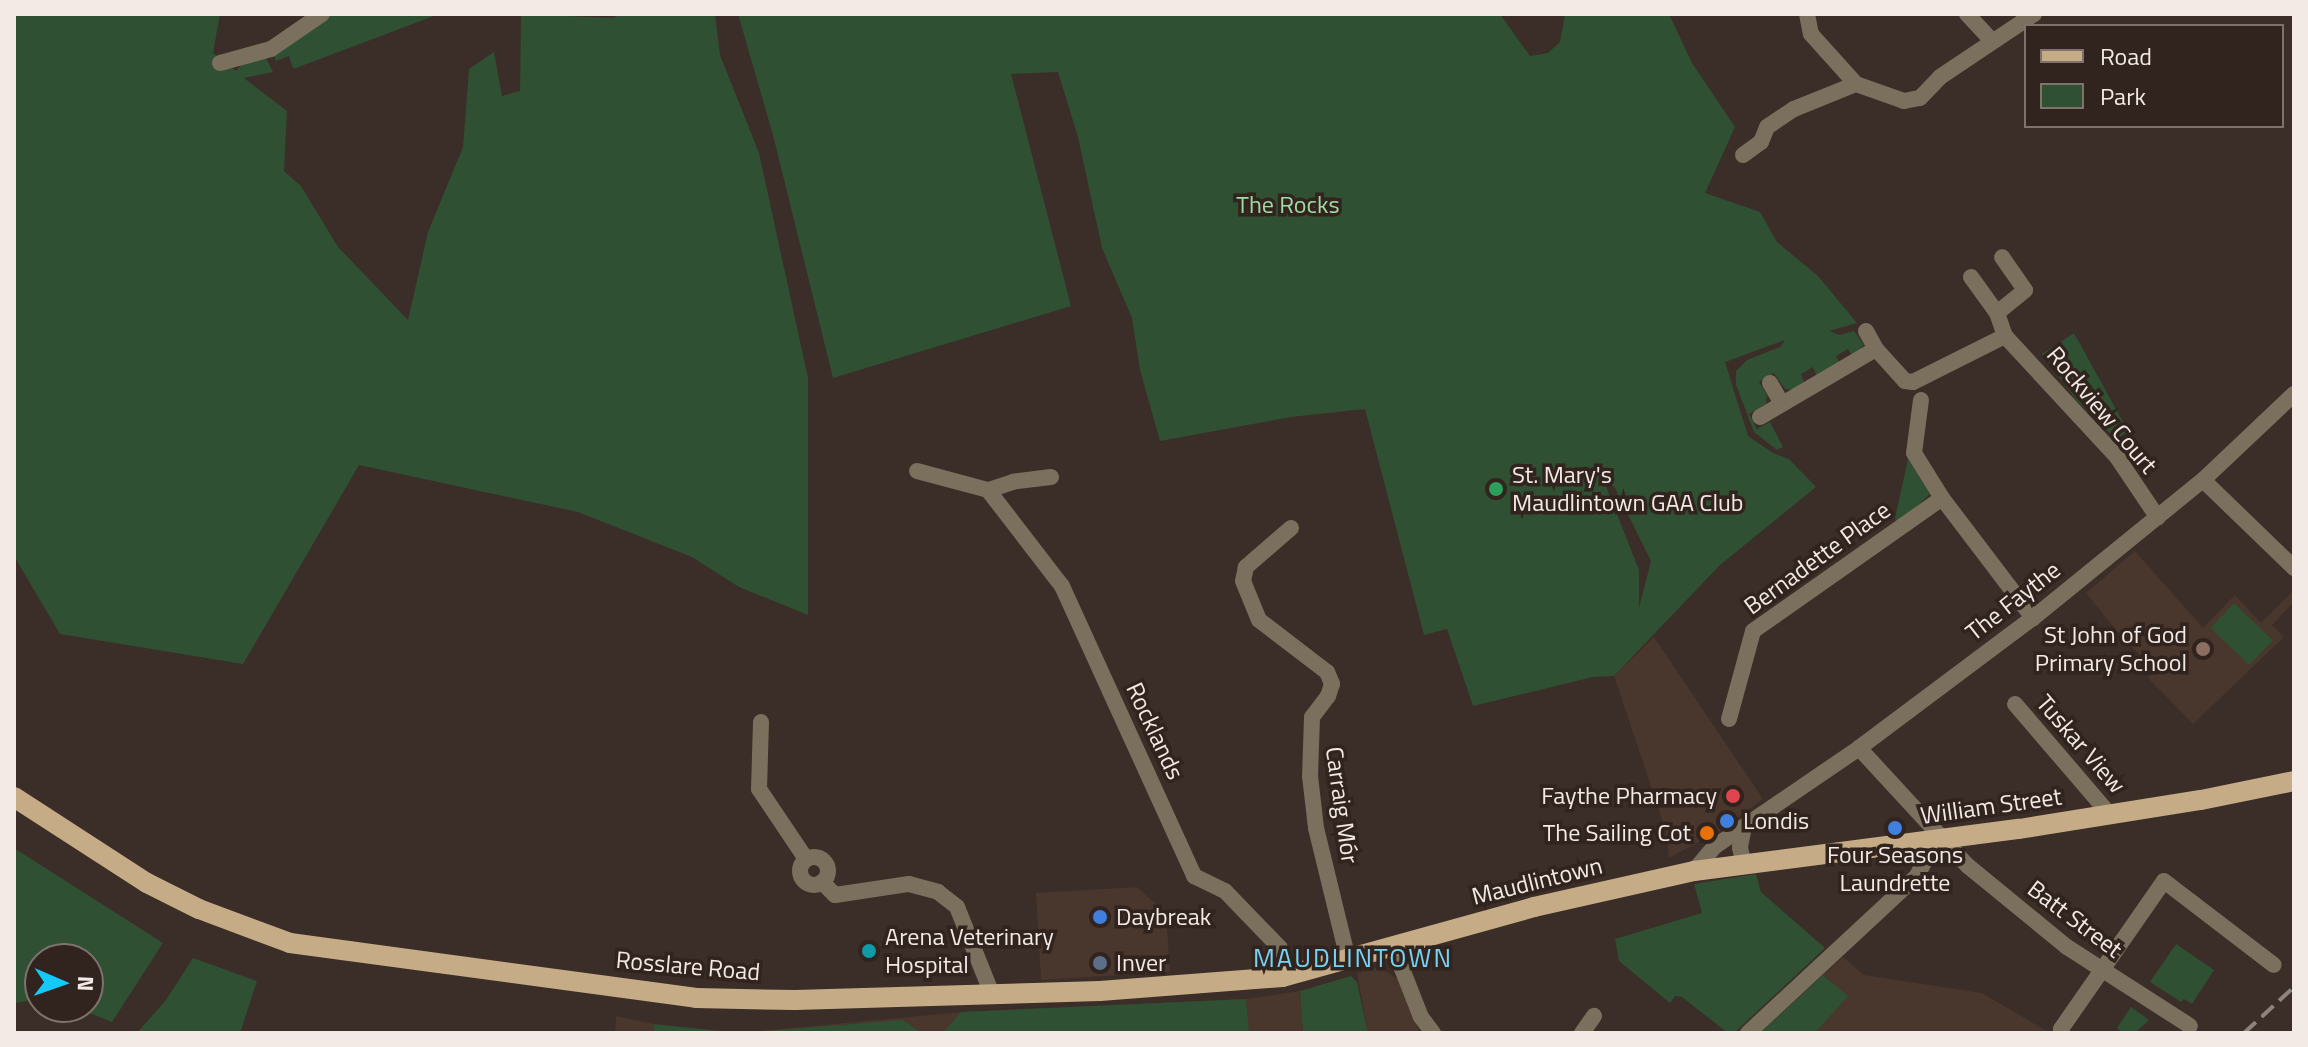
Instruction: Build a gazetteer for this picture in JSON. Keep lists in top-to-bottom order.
{
  "streets": {
    "main road": ["William Street", "Maudlintown", "Rosslare Road"],
    "street": [
      "Rockview Court",
      "Bernadette Place",
      "The Faythe",
      "Rocklands",
      "Tuskar View",
      "Carraig Mór",
      "Batt Street"
    ]
  },
  "crossings": [
    ["Rockview Court", "The Faythe"],
    ["The Faythe", "William Street"],
    ["The Faythe", "Maudlintown"],
    ["Rocklands", "Rosslare Road"],
    ["Tuskar View", "William Street"],
    ["Carraig Mór", "Rosslare Road"],
    ["William Street", "Maudlintown"],
    ["William Street", "Batt Street"],
    ["Maudlintown", "Rosslare Road"]
  ],
  "districts": ["MAUDLINTOWN"],
  "parks": ["The Rocks"],
  "places": [
    "St. Mary's Maudlintown GAA Club",
    "St John of God Primary School",
    "Faythe Pharmacy",
    "Londis",
    "Four Seasons Laundrette",
    "The Sailing Cot",
    "Daybreak",
    "Arena Veterinary Hospital",
    "Inver"
  ],
  "legend": ["Road", "Park"],
  "north": "right"
}
